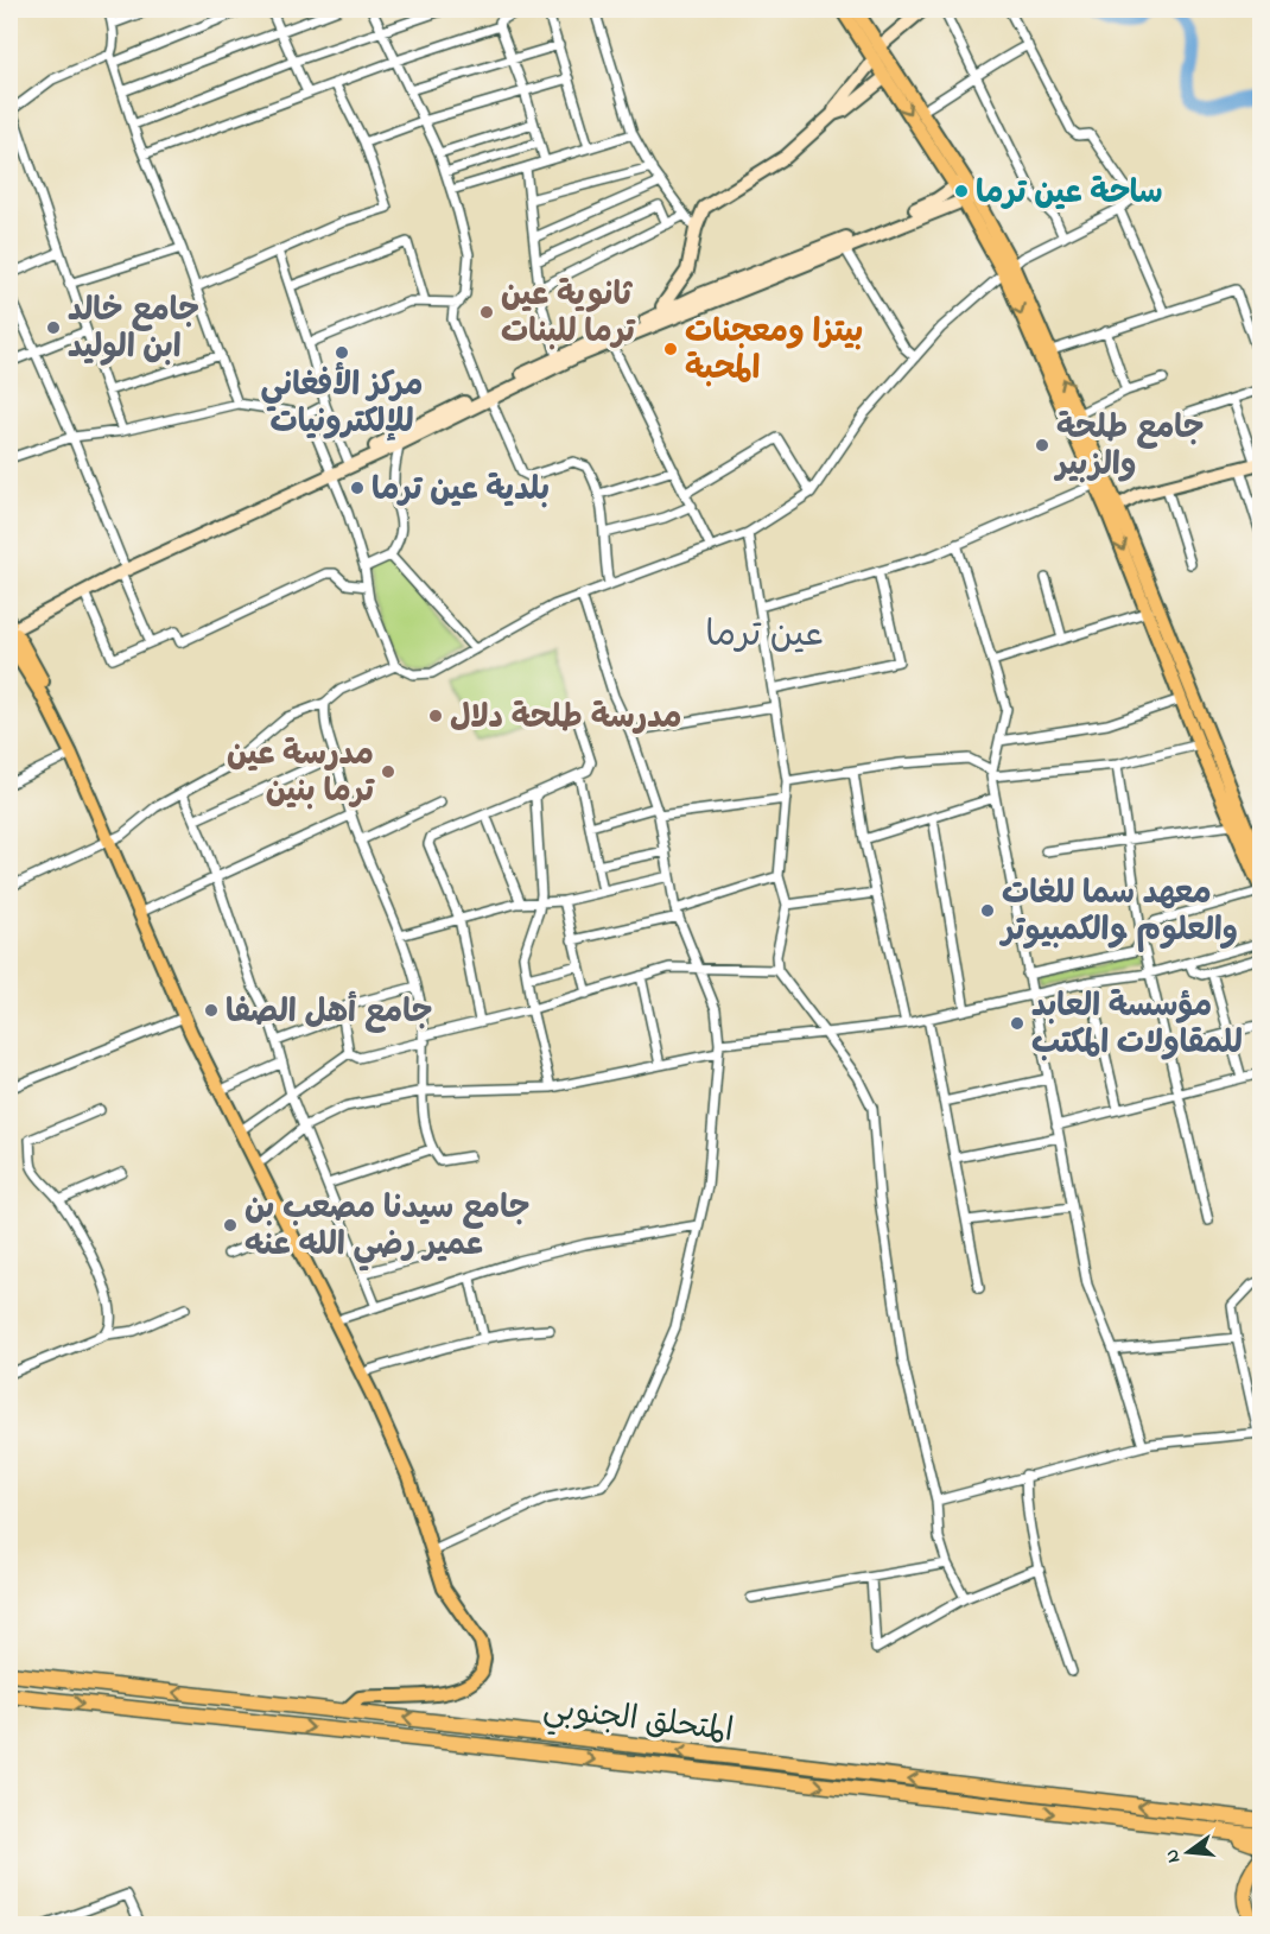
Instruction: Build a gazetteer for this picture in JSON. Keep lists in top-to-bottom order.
{
  "streets": {
    "highway": ["المتحلق الجنوبي"]
  },
  "districts": ["عين ترما"],
  "places": [
    "ساحة عين ترما",
    "ثانوية عين ترما للبنات",
    "جامع خالد ابن الوليد",
    "بيتزا ومعجنات المحبة",
    "مركز الأفغاني للإلكترونيات",
    "جامع طلحة والزبير",
    "بلدية عين ترما",
    "مدرسة طلحة دلال",
    "مدرسة عين ترما بنين",
    "معهد سما للغات والعلوم والكمبيوتر",
    "جامع أهل الصفا",
    "مؤسسة العابد للمقاولات المكتب",
    "جامع سيدنا مصعب بن عمير رضي الله عنه"
  ],
  "north": "left"
}
